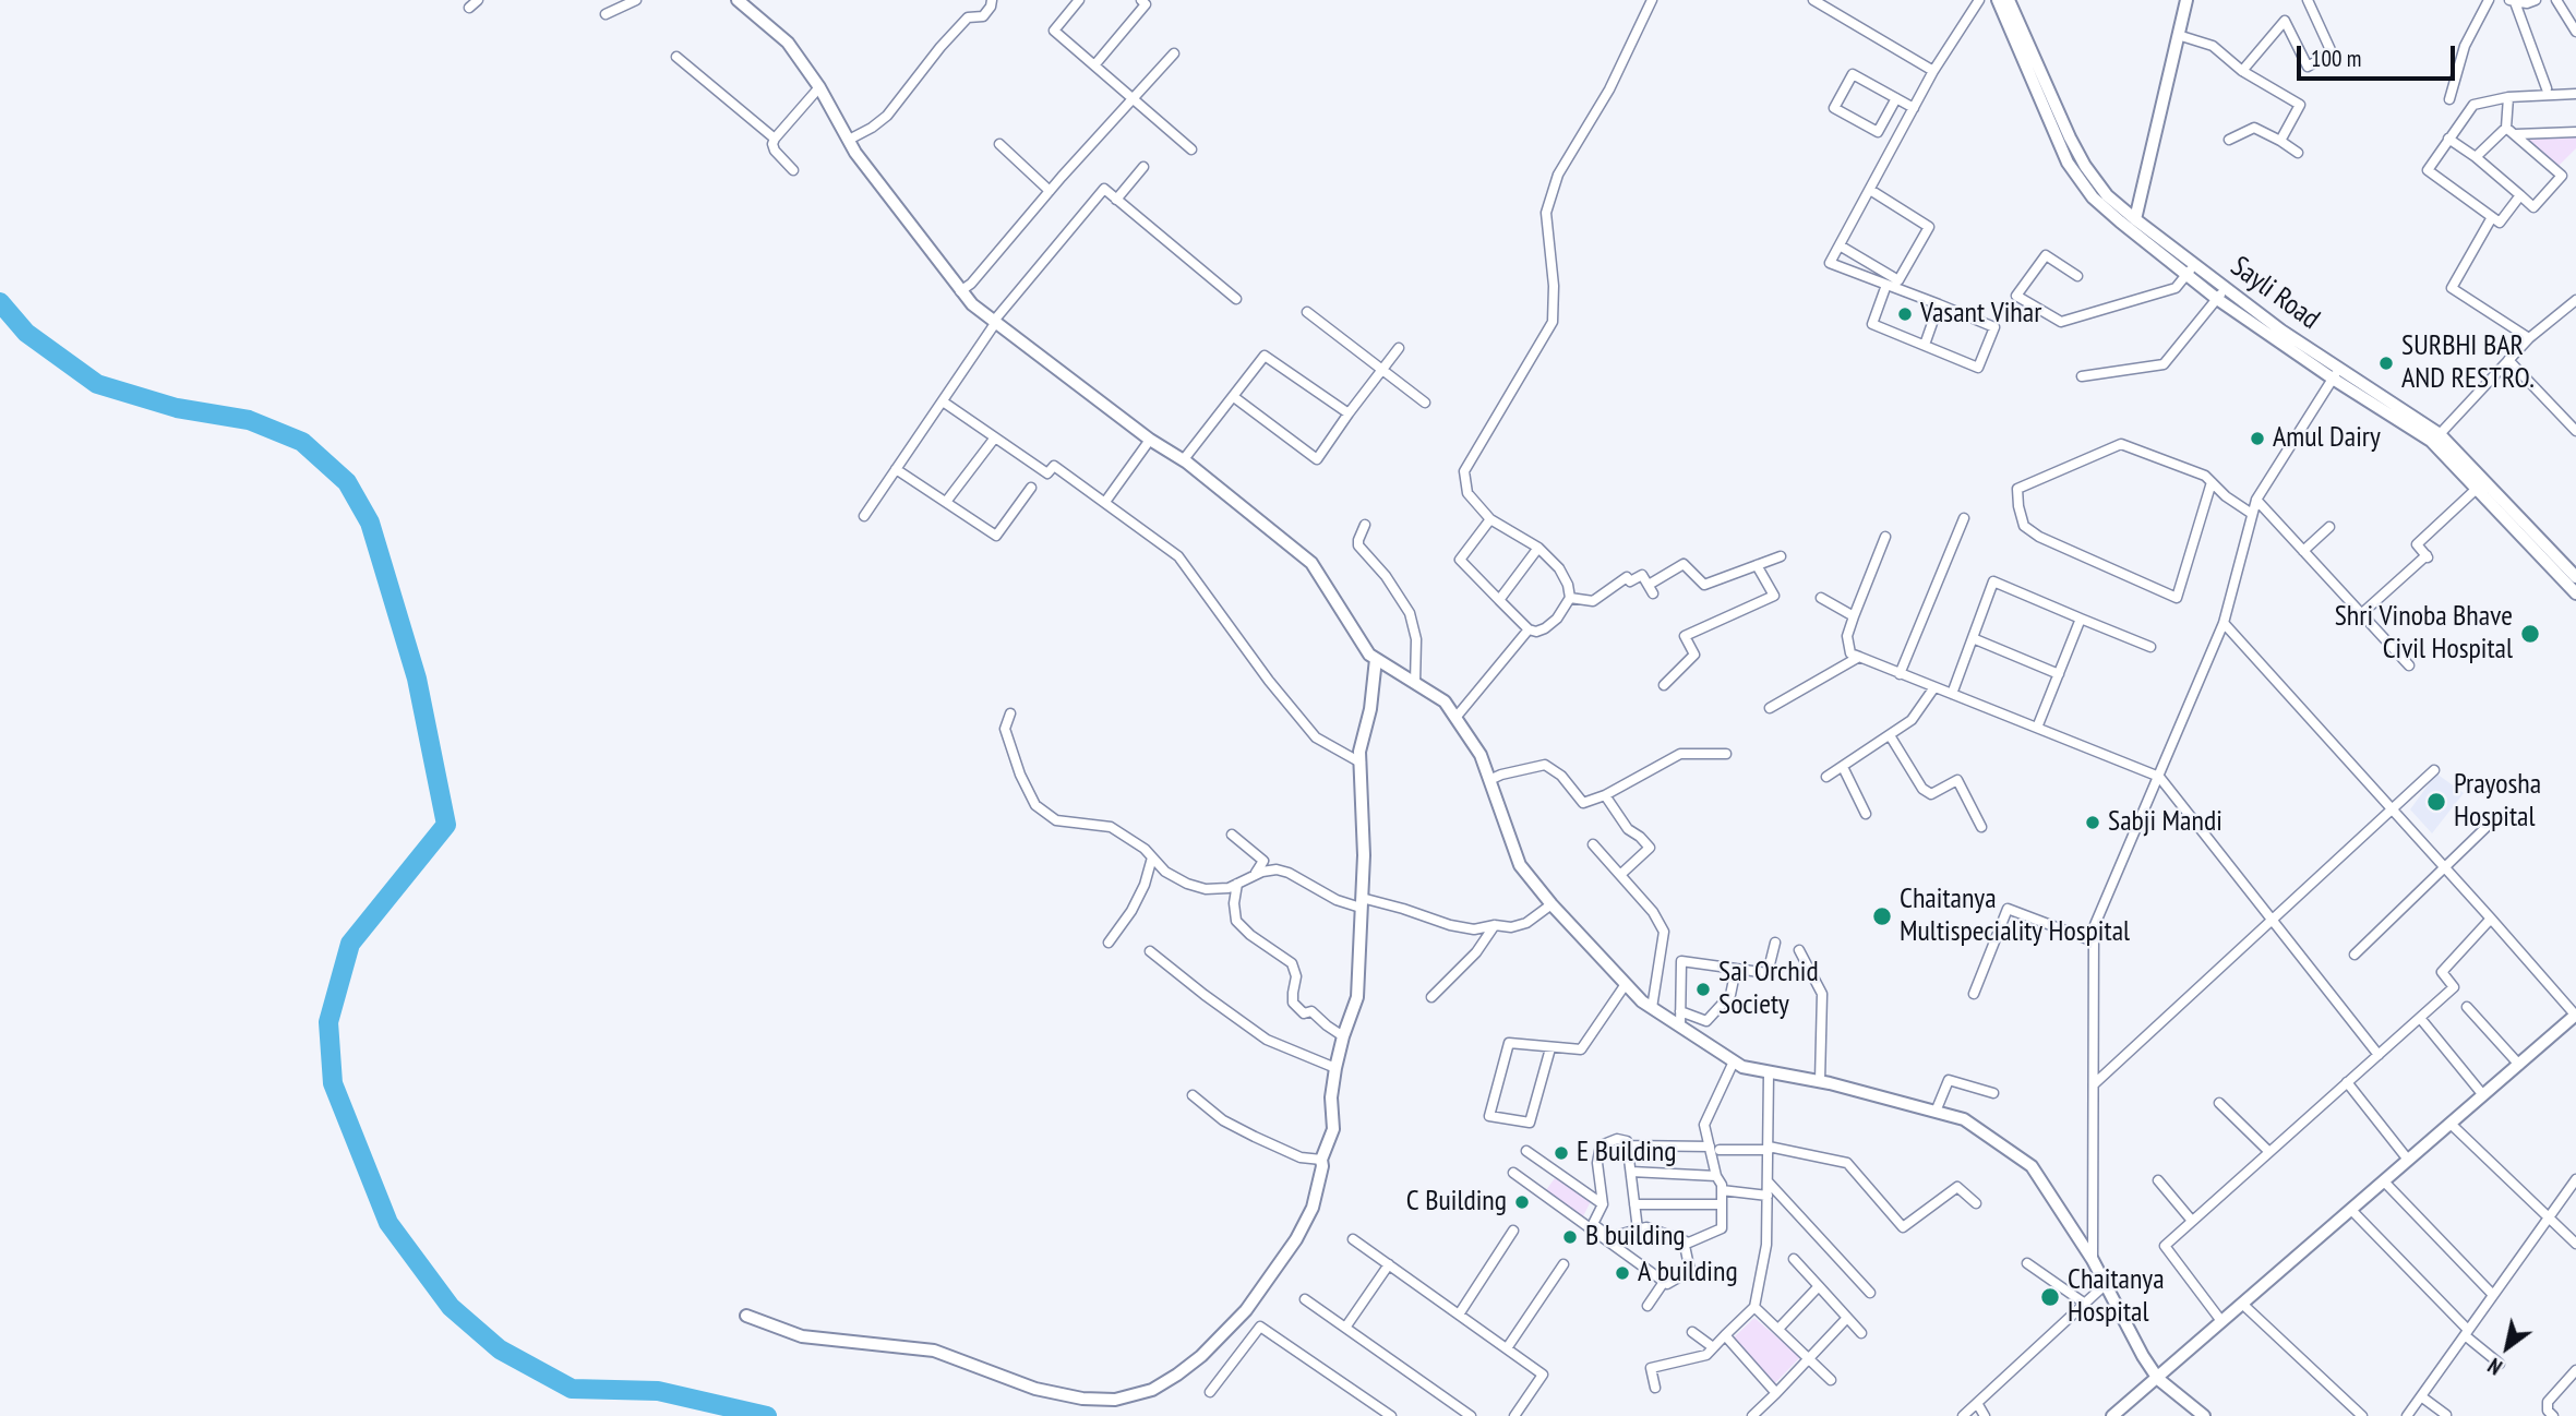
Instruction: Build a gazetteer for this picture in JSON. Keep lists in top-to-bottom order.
{
  "streets": {
    "main road": ["Sayli Road"]
  },
  "places": [
    "Vasant Vihar",
    "SURBHI BAR AND RESTRO.",
    "Amul Dairy",
    "Shri Vinoba Bhave Civil Hospital",
    "Prayosha Hospital",
    "Sabji Mandi",
    "Chaitanya Multispeciality Hospital",
    "Sai Orchid Society",
    "E Building",
    "C Building",
    "B building",
    "A building",
    "Chaitanya Hospital"
  ],
  "scale_bar": "100 m",
  "north": "bottom left"
}
